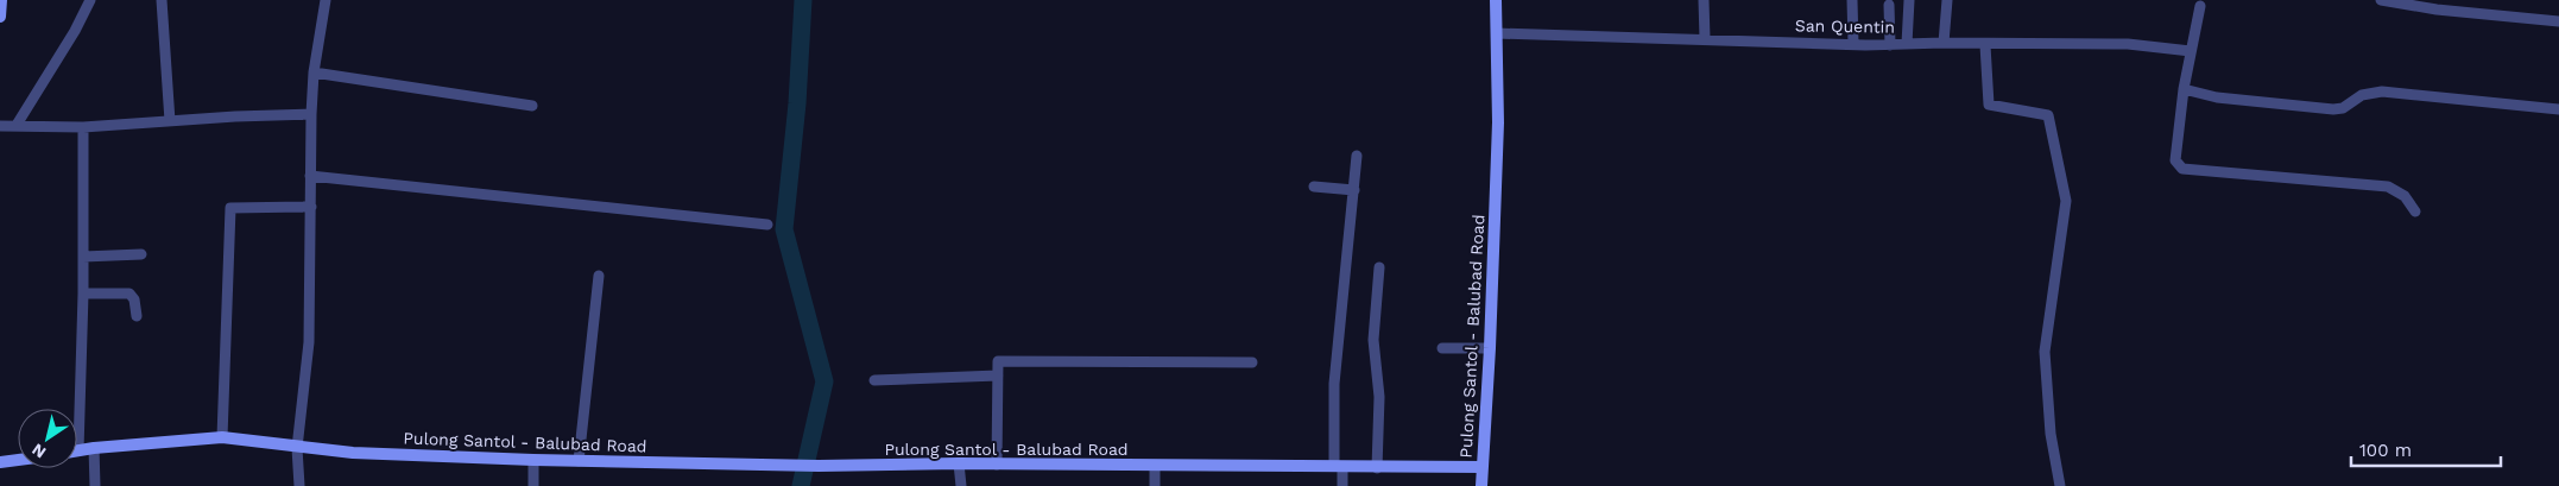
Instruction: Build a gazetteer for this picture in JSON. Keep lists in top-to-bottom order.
{
  "streets": {
    "street": ["San Quentin", "Pulong Santol - Balubad Road"]
  },
  "crossings": [
    ["San Quentin", "Pulong Santol - Balubad Road"]
  ],
  "scale_bar": "100 m",
  "north": "bottom left"
}
